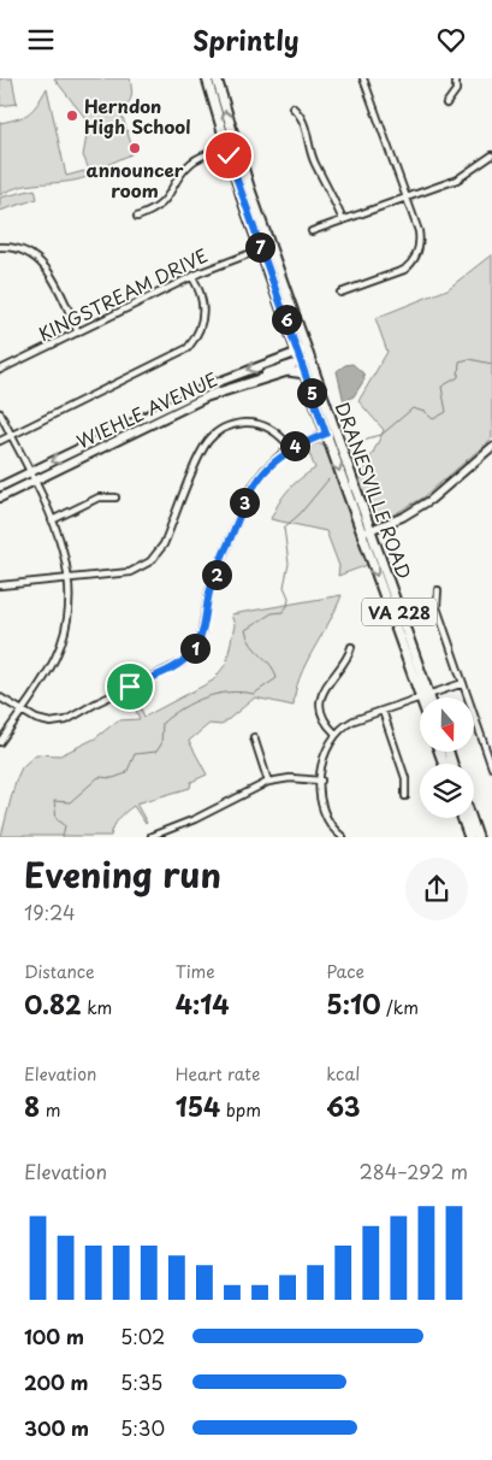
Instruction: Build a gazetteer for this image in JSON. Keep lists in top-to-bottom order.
{
  "streets": {
    "main road": ["WIEHLE AVENUE", "DRANESVILLE ROAD", "VA 228"],
    "street": ["KINGSTREAM DRIVE"]
  },
  "crossings": [
    ["KINGSTREAM DRIVE", "DRANESVILLE ROAD"],
    ["WIEHLE AVENUE", "DRANESVILLE ROAD"]
  ],
  "places": ["Herndon High School", "announcer room"],
  "north": "bottom",
  "page": {
    "header": "Sprintly",
    "pins": [
      "7",
      "6",
      "5",
      "4",
      "3",
      "2",
      "1"
    ],
    "heading": ["Evening run", "19:24"],
    "stats": [
      ["Distance", "0.82 km"],
      ["Time", "4:14"],
      ["Pace", "5:10 /km"],
      ["Elevation", "8 m"],
      ["Heart rate", "154 bpm"],
      ["kcal", "63"]
    ],
    "chart": ["Elevation", "284–292 m"],
    "list": [
      {
        "name": "100 m",
        "note": "5:02"
      },
      {
        "name": "200 m",
        "note": "5:35"
      },
      {
        "name": "300 m",
        "note": "5:30"
      }
    ]
  }
}
